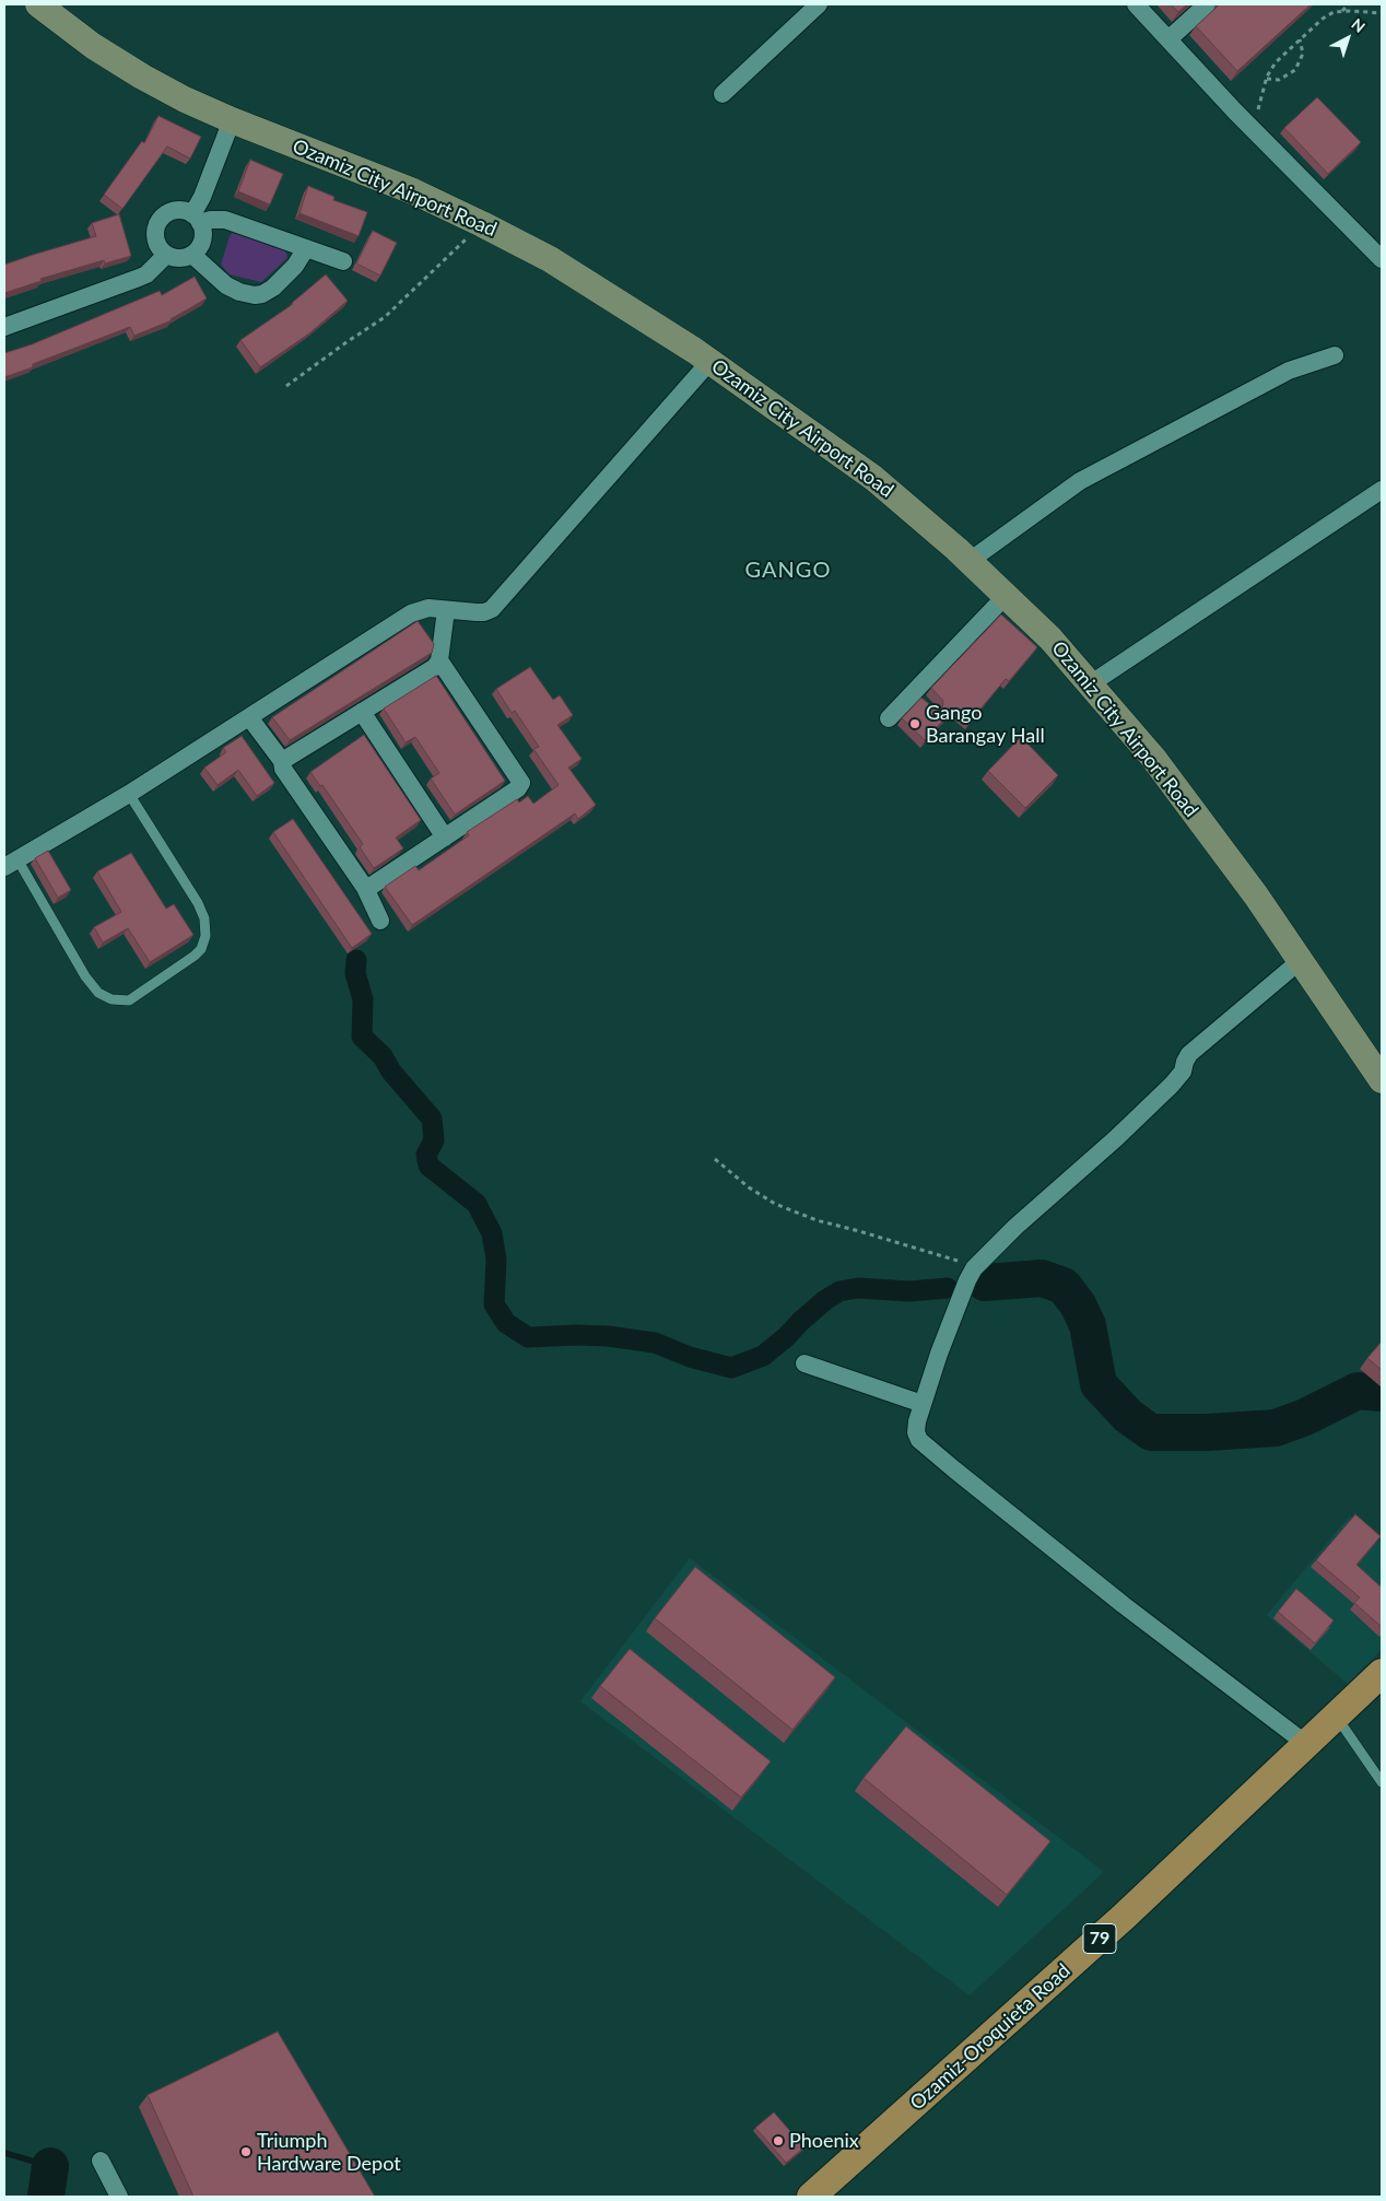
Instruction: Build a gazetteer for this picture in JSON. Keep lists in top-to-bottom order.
{
  "streets": {
    "main road": ["Ozamiz City Airport Road", "79", "Ozamiz-Oroquieta Road"]
  },
  "districts": ["GANGO"],
  "places": ["Gango Barangay Hall", "Phoenix", "Triumph Hardware Depot"],
  "north": "top right"
}
